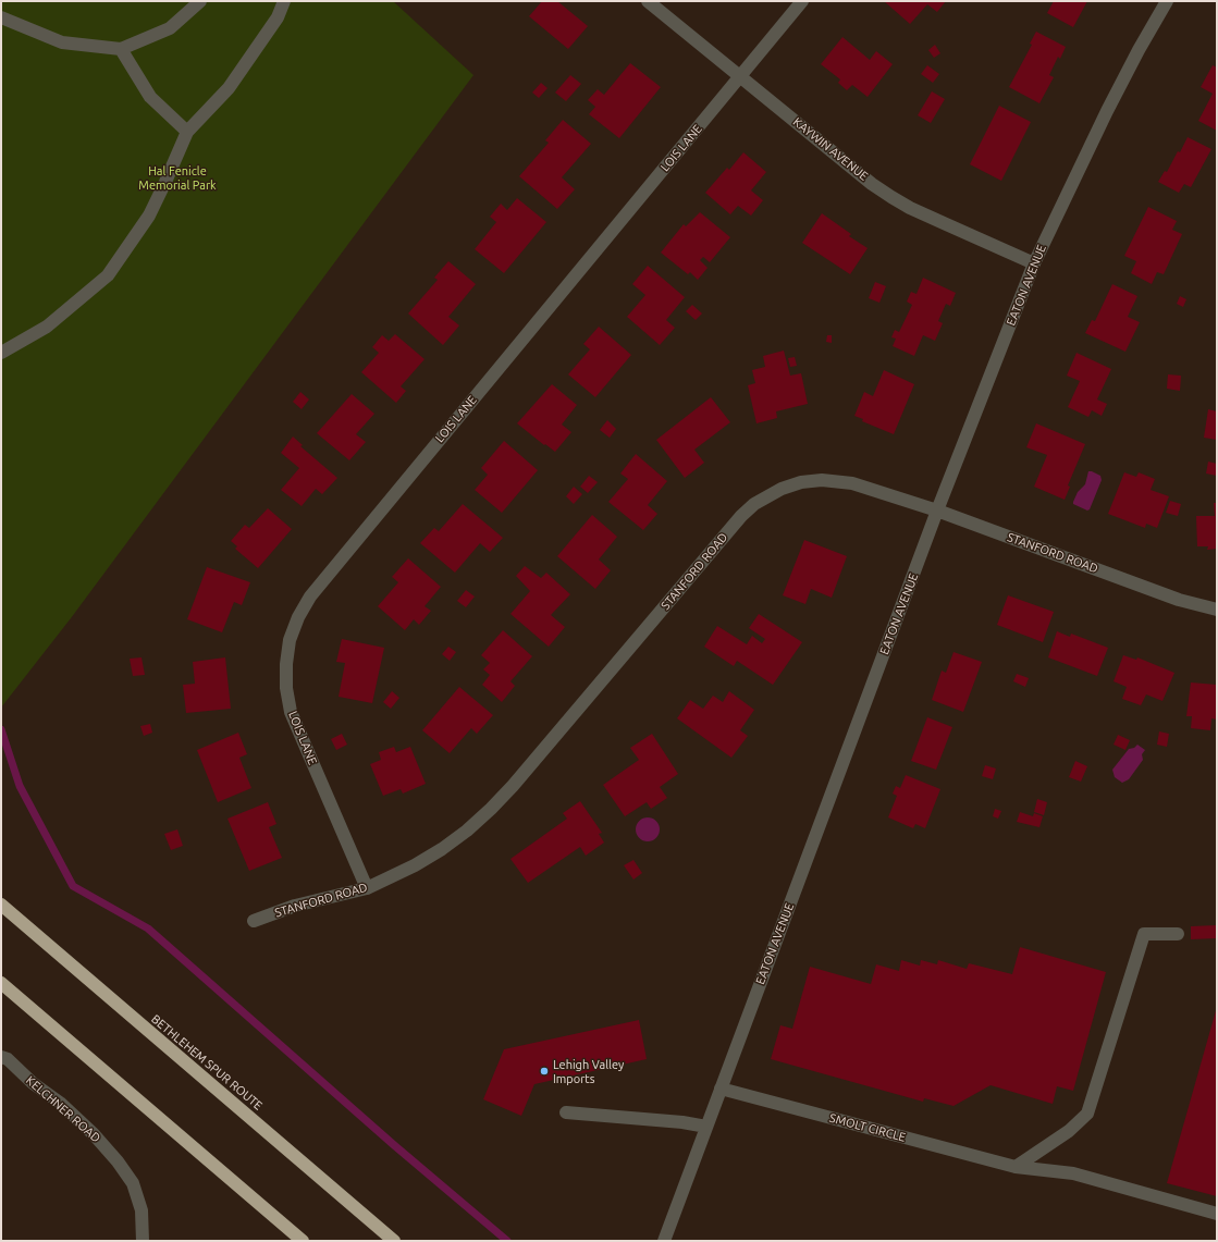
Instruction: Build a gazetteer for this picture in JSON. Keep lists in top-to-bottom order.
{
  "streets": {
    "highway": ["BETHLEHEM SPUR ROUTE"],
    "street": [
      "LOIS LANE",
      "KAYWIN AVENUE",
      "EATON AVENUE",
      "STANFORD ROAD",
      "KELCHNER ROAD",
      "SMOLT CIRCLE"
    ]
  },
  "crossings": [
    ["LOIS LANE", "KAYWIN AVENUE"],
    ["LOIS LANE", "STANFORD ROAD"],
    ["KAYWIN AVENUE", "EATON AVENUE"],
    ["EATON AVENUE", "STANFORD ROAD"],
    ["EATON AVENUE", "SMOLT CIRCLE"]
  ],
  "parks": ["Hal Fenicle Memorial Park"],
  "places": ["Lehigh Valley Imports"]
}
